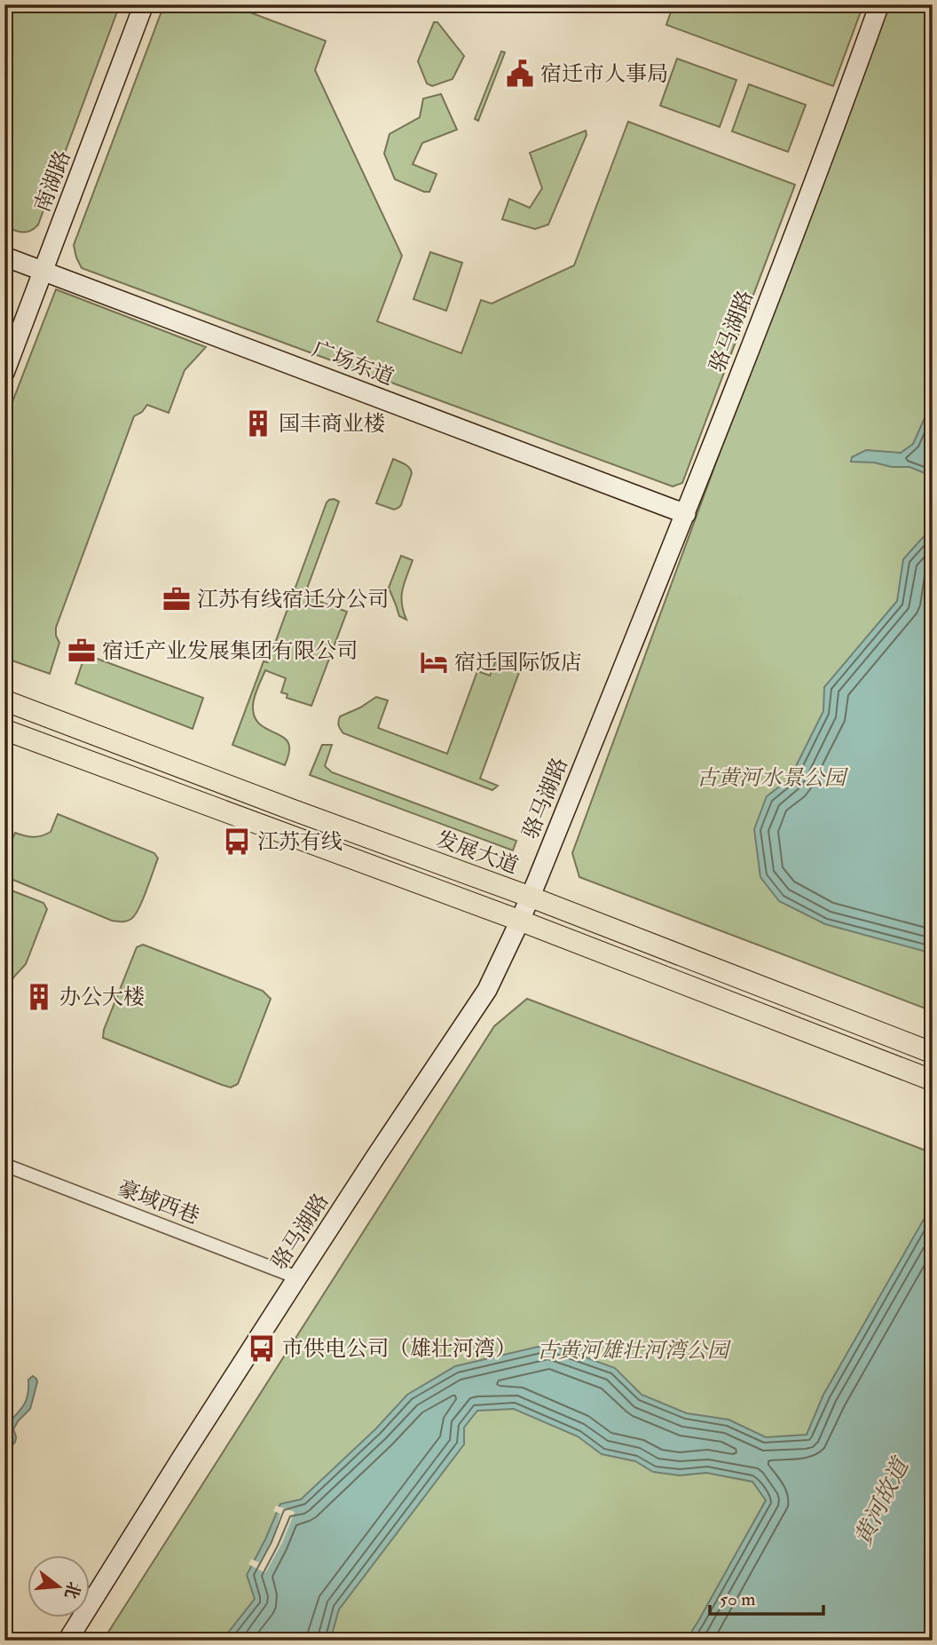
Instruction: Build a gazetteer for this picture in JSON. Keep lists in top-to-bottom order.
{
  "streets": {
    "main road": ["发展大道"],
    "street": [
      "南湖路",
      "骆马湖路",
      "广场东道",
      "豪域西巷"
    ]
  },
  "crossings": [
    ["南湖路", "广场东道"],
    ["骆马湖路", "广场东道"],
    ["骆马湖路", "发展大道"],
    ["骆马湖路", "豪域西巷"]
  ],
  "water": ["黄河故道"],
  "parks": ["古黄河水景公园", "古黄河雄壮河湾公园"],
  "places": {
    "public building": ["宿迁市人事局"],
    "building": ["国丰商业楼", "办公大楼"],
    "office": ["江苏有线宿迁分公司", "宿迁产业发展集团有限公司"],
    "hotel": ["宿迁国际饭店"],
    "bus stop": ["江苏有线", "市供电公司（雄壮河湾）"]
  },
  "scale_bar": "50 m",
  "north": "right"
}
